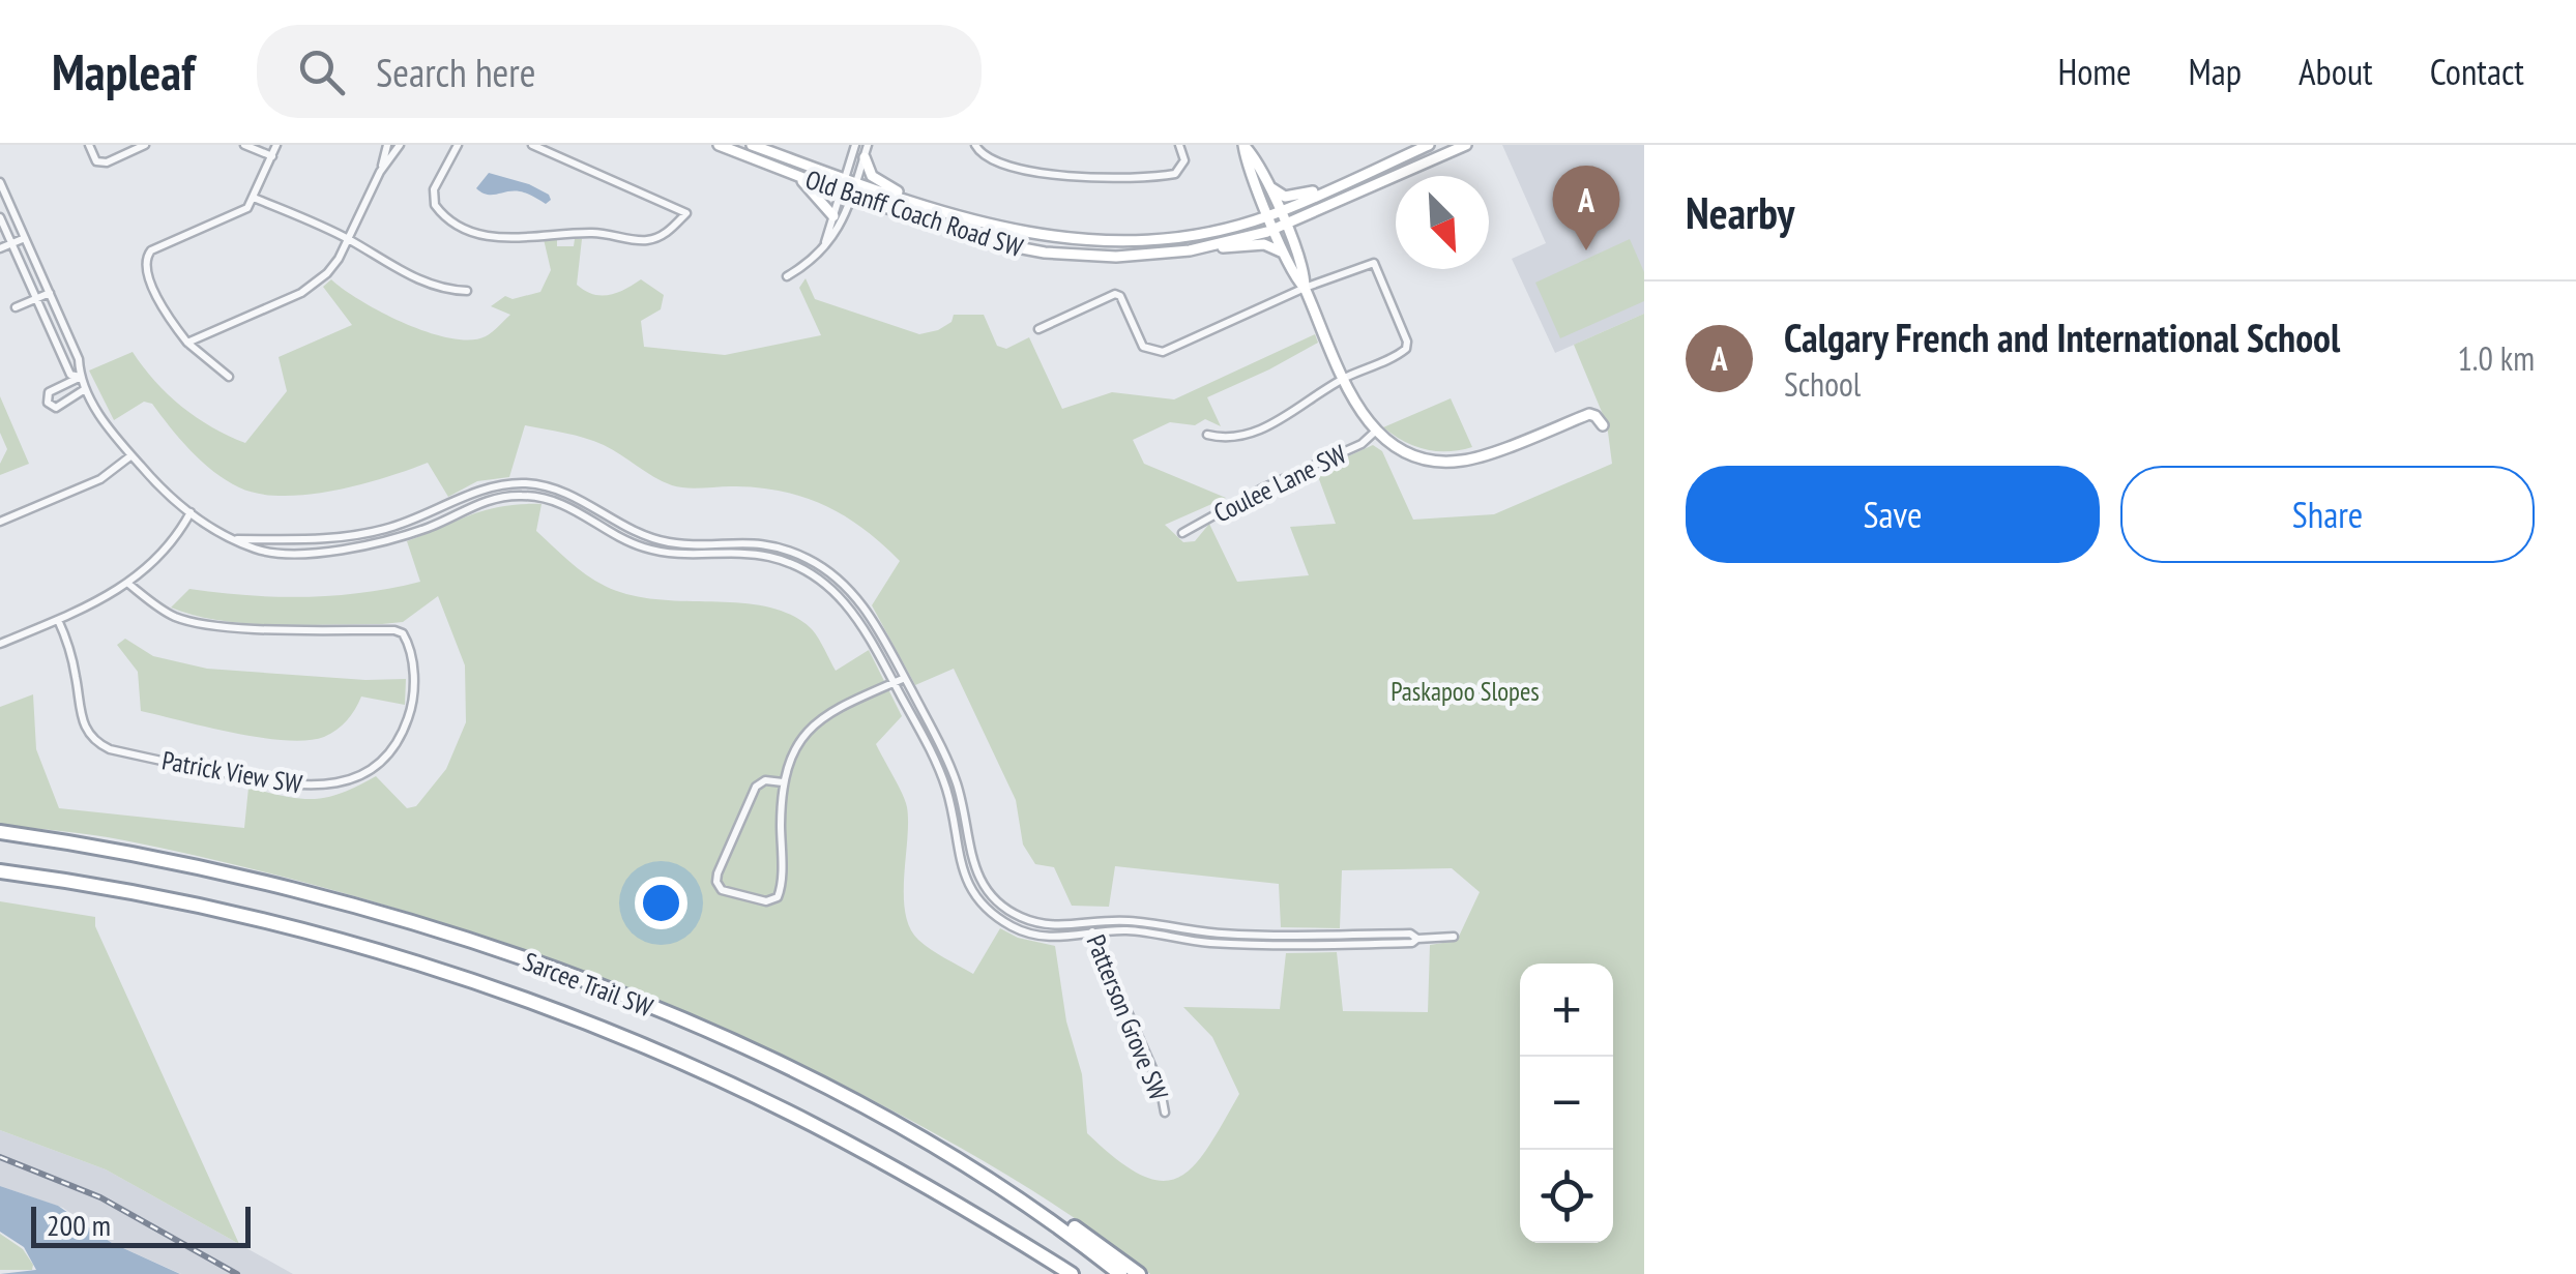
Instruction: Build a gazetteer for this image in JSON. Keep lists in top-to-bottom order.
{
  "streets": {
    "highway": ["Sarcee Trail SW"],
    "main road": ["Old Banff Coach Road SW"],
    "street": ["Coulee Lane SW", "Patrick View SW", "Patterson Grove SW"]
  },
  "parks": ["Paskapoo Slopes"],
  "scale_bar": "200 m",
  "north": "bottom right",
  "page": {
    "header": "Mapleaf",
    "search": "Search here",
    "nav": [
      "Home",
      "Map",
      "About",
      "Contact"
    ],
    "heading": "Nearby",
    "pins": "A",
    "list": [
      {
        "mark": "A",
        "name": "Calgary French and International School",
        "note": "School",
        "value": "1.0 km"
      }
    ],
    "buttons": ["Save", "Share"],
    "map_buttons": ["+", "−"],
    "scale": "200 m"
  }
}
